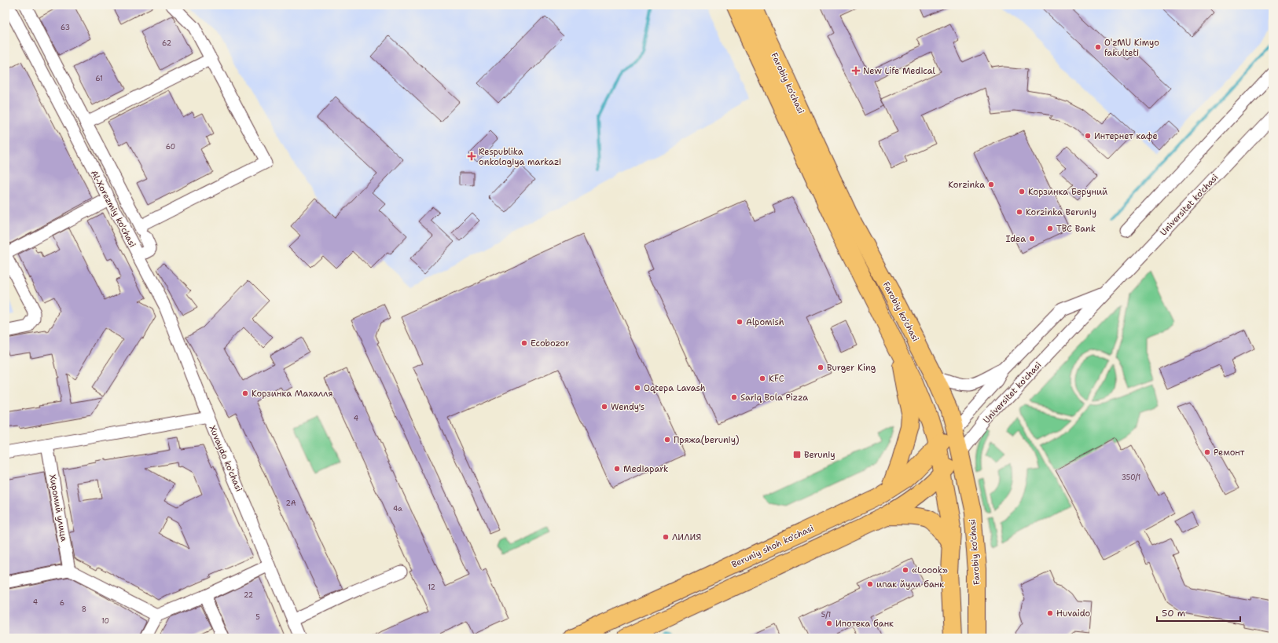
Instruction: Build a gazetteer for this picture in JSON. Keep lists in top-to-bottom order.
{
  "streets": {
    "main road": ["Farobiy ko'chasi", "Beruniy shoh ko'chasi"],
    "street": [
      "Universitet ko'chasi",
      "Al-Xorezmiy ko'chasi",
      "Xuvaydo ko'chasi",
      "Хиромий улица"
    ]
  },
  "crossings": [
    ["Farobiy ko'chasi", "Universitet ko'chasi"],
    ["Farobiy ko'chasi", "Beruniy shoh ko'chasi"],
    ["Universitet ko'chasi", "Beruniy shoh ko'chasi"],
    ["Al-Xorezmiy ko'chasi", "Xuvaydo ko'chasi"],
    ["Xuvaydo ko'chasi", "Хиромий улица"]
  ],
  "places": {
    "other": [
      "O'zMU Kimyo fakulteti",
      "Интернет кафе",
      "Korzinka",
      "Корзинка Беруний",
      "Korzinka Beruniy",
      "TBC Bank",
      "Idea",
      "Alpomish",
      "Ecobozor",
      "Burger King",
      "KFC",
      "Oqtepa Lavash",
      "Корзинка Махалля",
      "Sariq Bola Pizza",
      "Wendy's",
      "Пряжа(beruniy)",
      "Ремонт",
      "Mediapark",
      "ЛИЛИЯ",
      "«Loook»",
      "ипак йули банк",
      "Huvaido",
      "Ипотека банк"
    ],
    "health": ["New Life Medical", "Respublika onkologiya markazi"],
    "transit": ["Beruniy"]
  },
  "house_numbers": [
    "63",
    "62",
    "61",
    "60",
    "4",
    "350/1",
    "2А",
    "4а",
    "12",
    "22",
    "4",
    "6",
    "8",
    "5/1",
    "5",
    "10"
  ],
  "scale_bar": "50 m"
}
